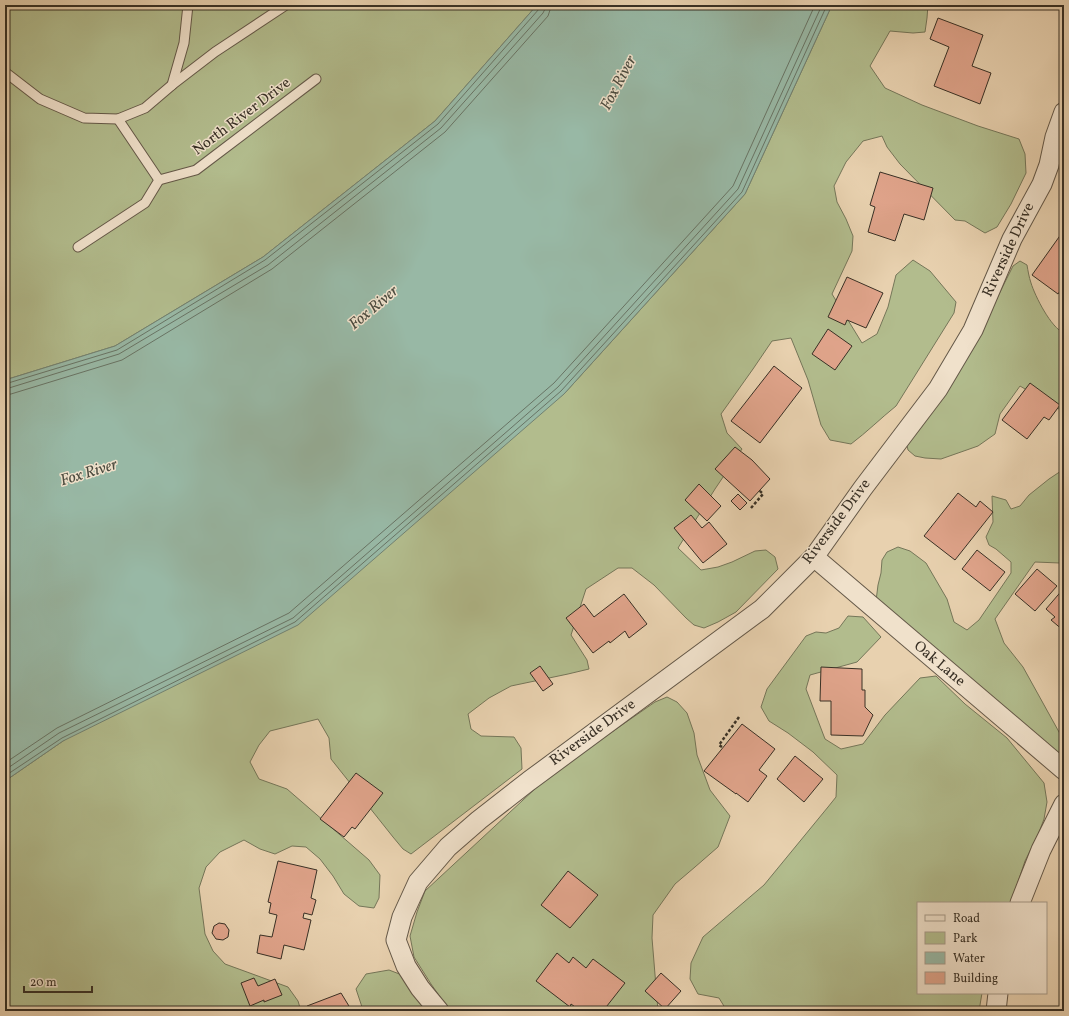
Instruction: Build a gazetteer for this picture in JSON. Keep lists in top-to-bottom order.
{
  "streets": {
    "street": ["Riverside Drive", "Oak Lane"],
    "lane": ["North River Drive"]
  },
  "crossings": [
    ["Riverside Drive", "Oak Lane"]
  ],
  "water": ["Fox River"],
  "legend": [
    "Road",
    "Park",
    "Water",
    "Building"
  ],
  "scale_bar": "20 m"
}
